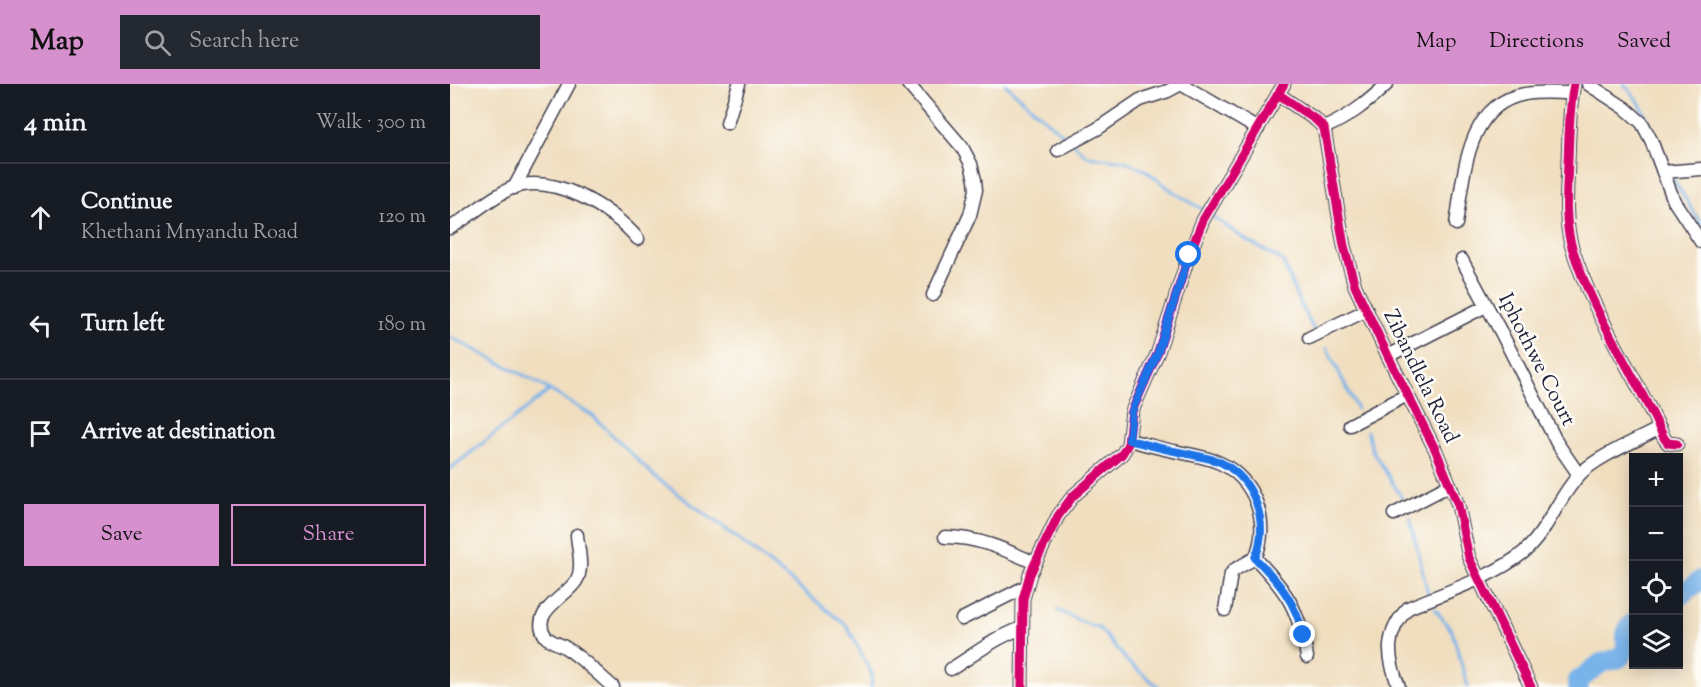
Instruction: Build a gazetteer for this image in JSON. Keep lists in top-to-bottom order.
{
  "streets": {
    "street": ["Iphothwe Court", "Zibandlela Road"]
  },
  "page": {
    "header": "Map",
    "search": "Search here",
    "nav": ["Map", "Directions", "Saved"],
    "heading": ["4 min", "Walk · 300 m"],
    "list": [
      ["Continue", "Khethani Mnyandu Road", "120 m"],
      ["Turn left", "180 m"],
      "Arrive at destination"
    ],
    "map_buttons": ["+", "−"],
    "buttons": ["Save", "Share"]
  }
}
